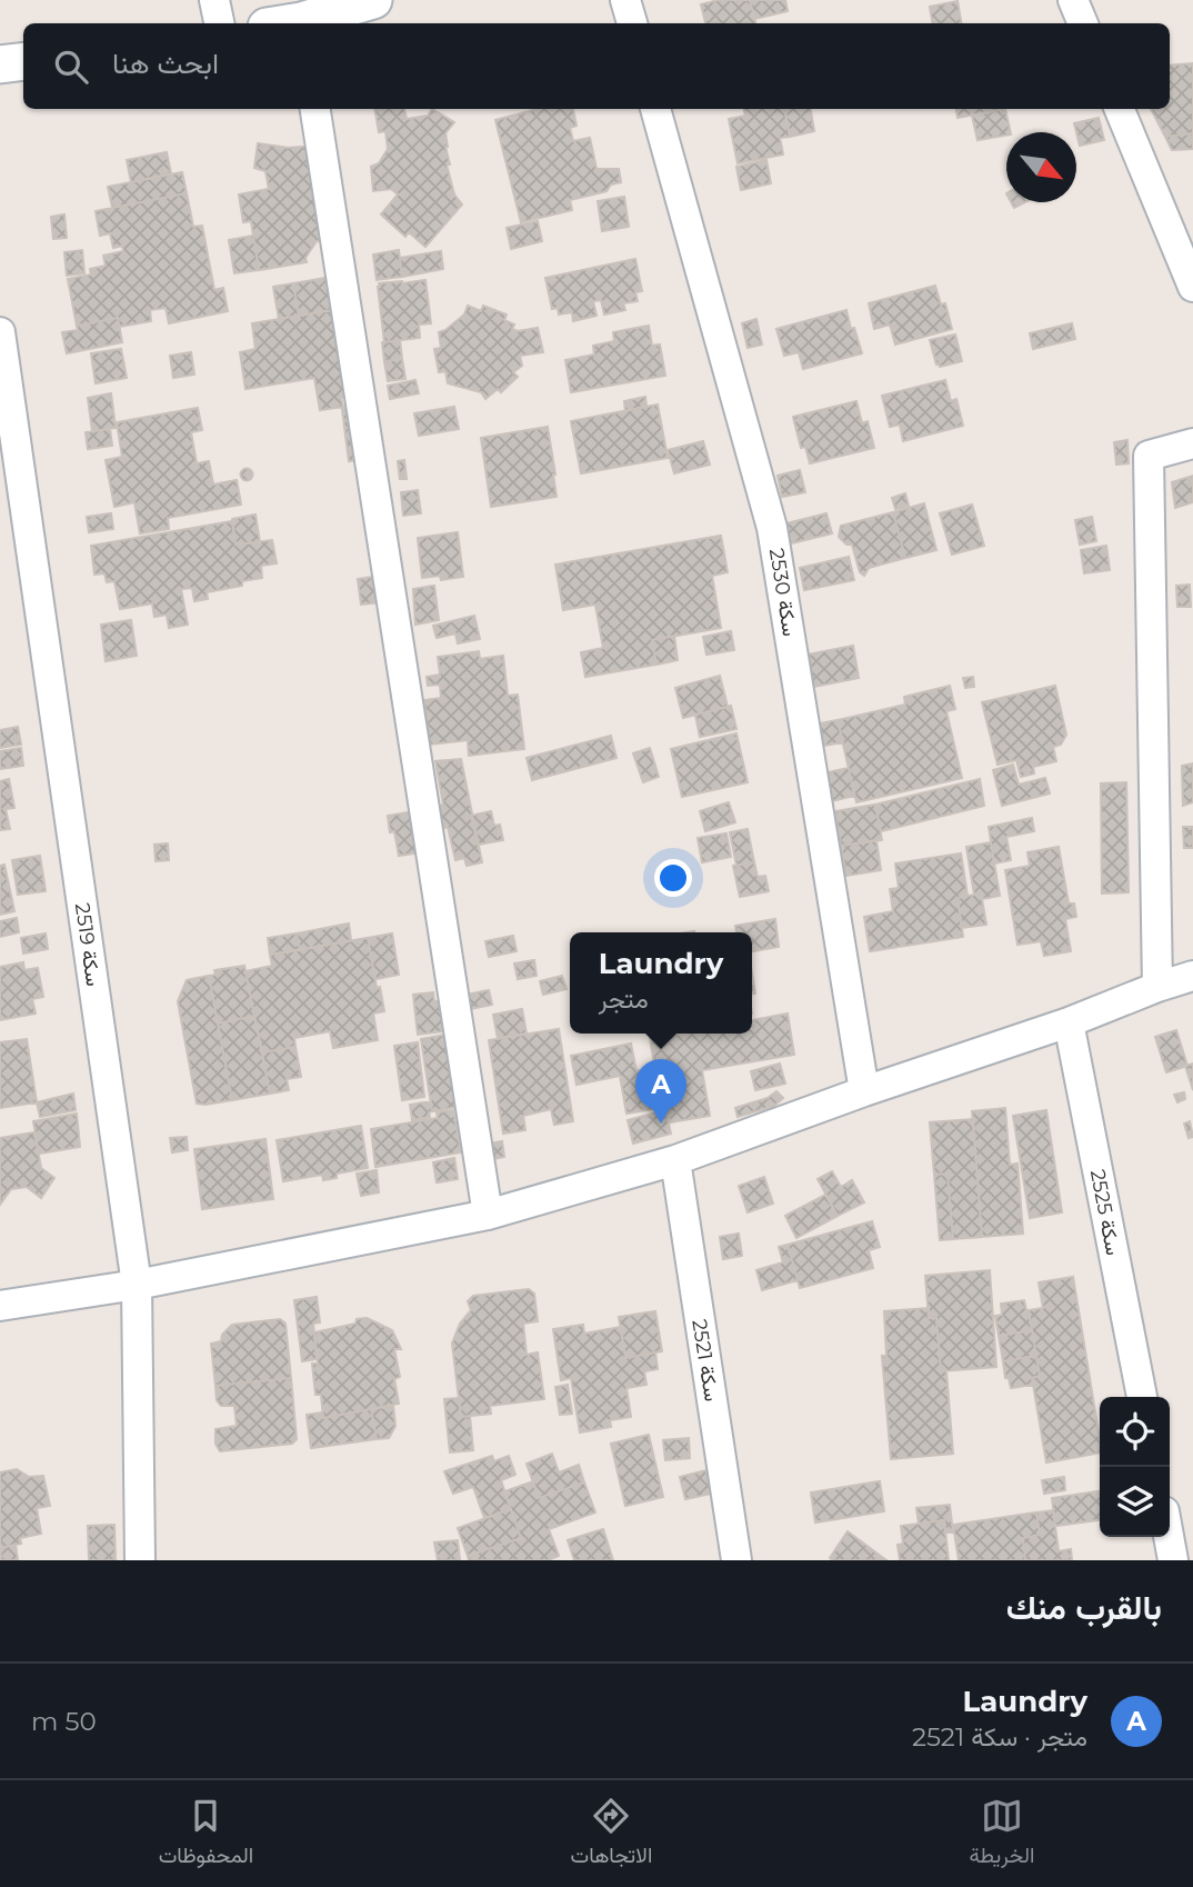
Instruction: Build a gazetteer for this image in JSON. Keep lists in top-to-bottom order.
{
  "streets": {
    "street": [
      "سكة 2530",
      "سكة 2519",
      "سكة 2525",
      "سكة 2521"
    ]
  },
  "north": "bottom right",
  "page": {
    "search": "ابحث هنا",
    "popup": ["Laundry", "متجر"],
    "pins": "A",
    "heading": "بالقرب منك",
    "list": [
      {
        "mark": "A",
        "name": "Laundry",
        "note": "متجر · سكة 2521",
        "value": "50 m"
      }
    ],
    "nav": ["الخريطة", "الاتجاهات", "المحفوظات"]
  }
}
